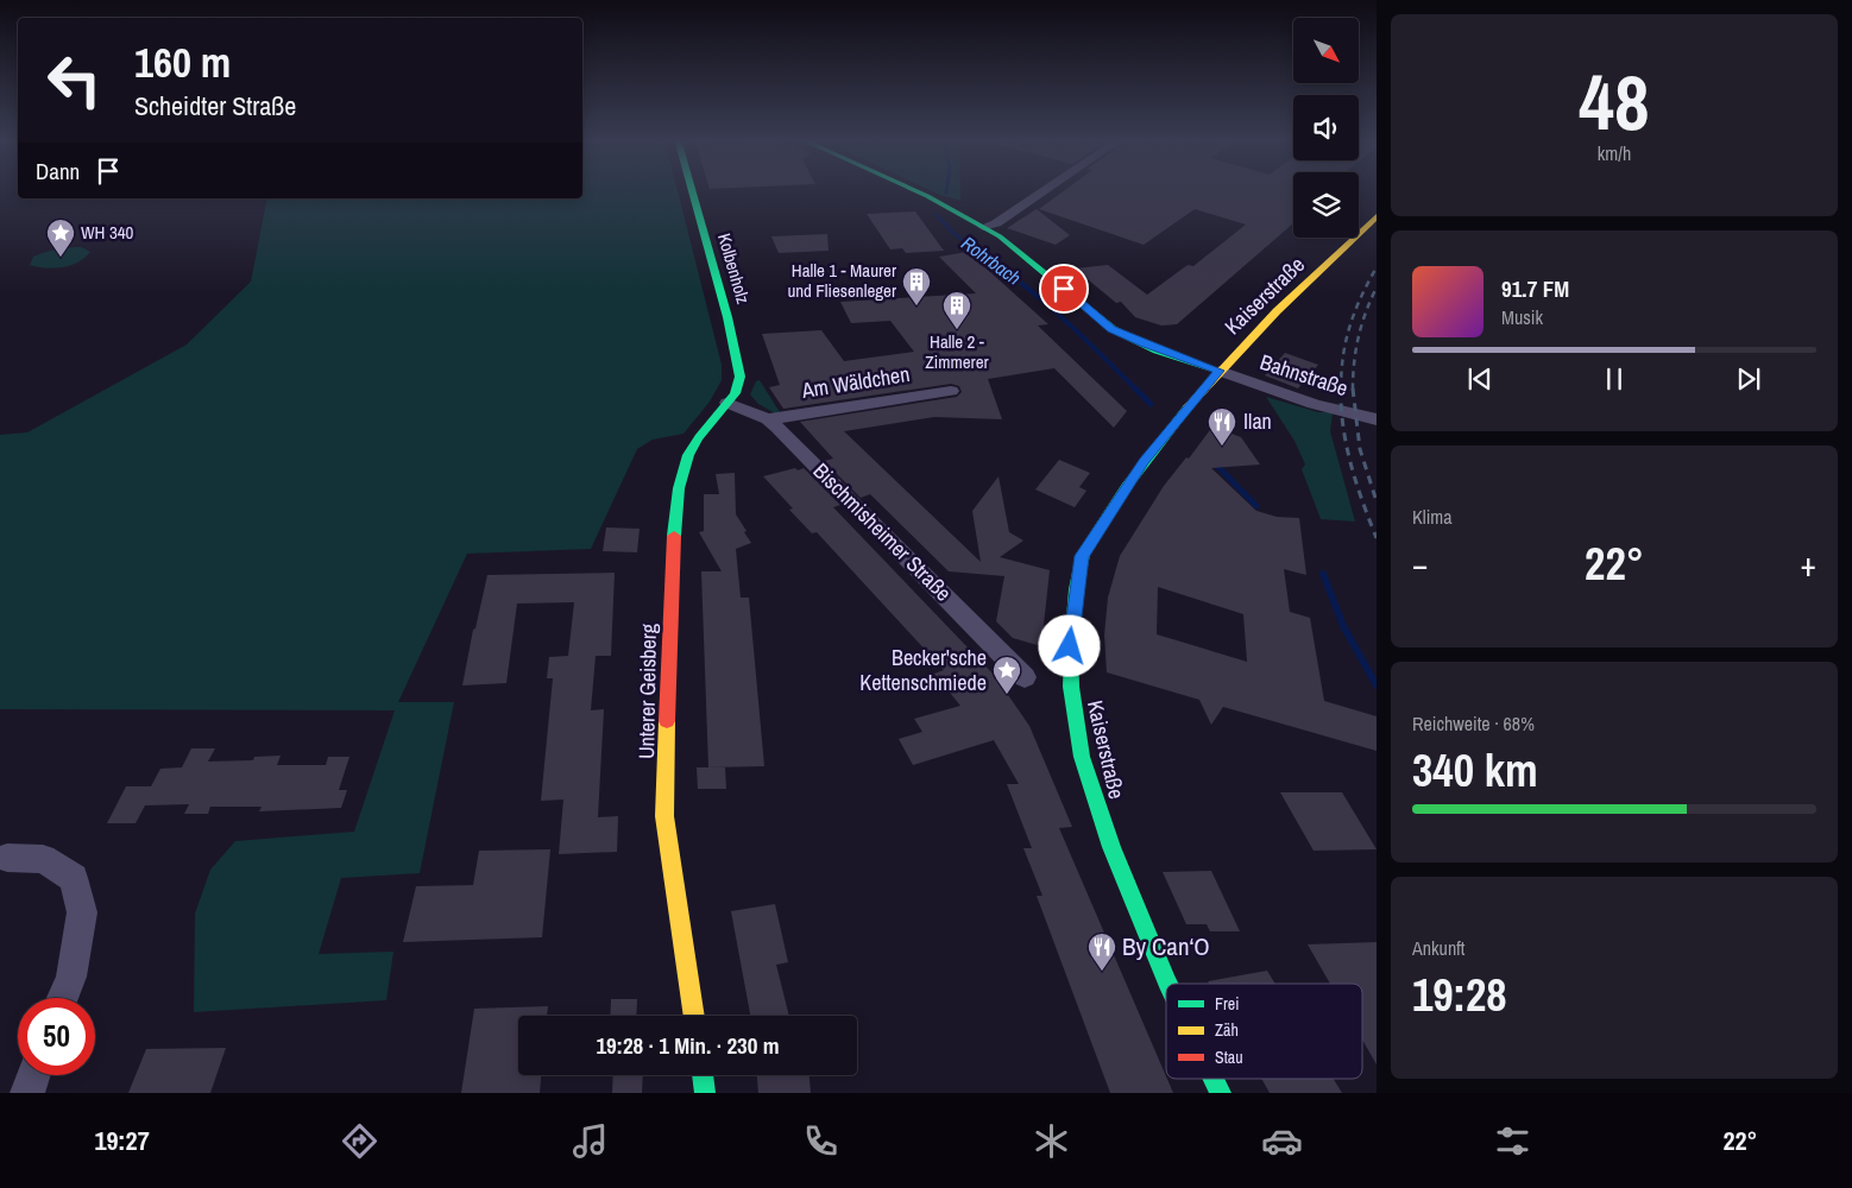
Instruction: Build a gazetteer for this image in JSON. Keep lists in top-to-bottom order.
{
  "streets": {
    "main road": ["Kolbenholz", "Kaiserstraße", "Unterer Geisberg"],
    "street": ["Bahnstraße", "Am Wäldchen", "Bischmisheimer Straße"]
  },
  "crossings": [
    ["Kolbenholz", "Unterer Geisberg"],
    ["Kaiserstraße", "Bahnstraße"],
    ["Am Wäldchen", "Bischmisheimer Straße"],
    ["Bischmisheimer Straße", "Unterer Geisberg"]
  ],
  "water": ["Rohrbach"],
  "places": {
    "place": ["WH 340", "Becker'sche Kettenschmiede"],
    "building": ["Halle 1 - Maurer und Fliesenleger", "Halle 2 - Zimmerer"],
    "restaurant": ["Ilan", "By Can‘O"]
  },
  "legend": ["Frei", "Zäh", "Stau"],
  "north": "bottom right",
  "page": {
    "tile": [
      ["48", "km/h"],
      "Klima",
      ["Reichweite · 68%", "340 km"],
      ["Ankunft", "19:28"]
    ],
    "turn": ["160 m", "Scheidter Straße"],
    "then": "Dann",
    "song": ["91.7 FM", "Musik"],
    "heat": ["−", "22°", "+"],
    "limit": "50",
    "trip": "19:28 · 1 Min. · 230 m",
    "tabs": ["19:27", "22°"]
  }
}
